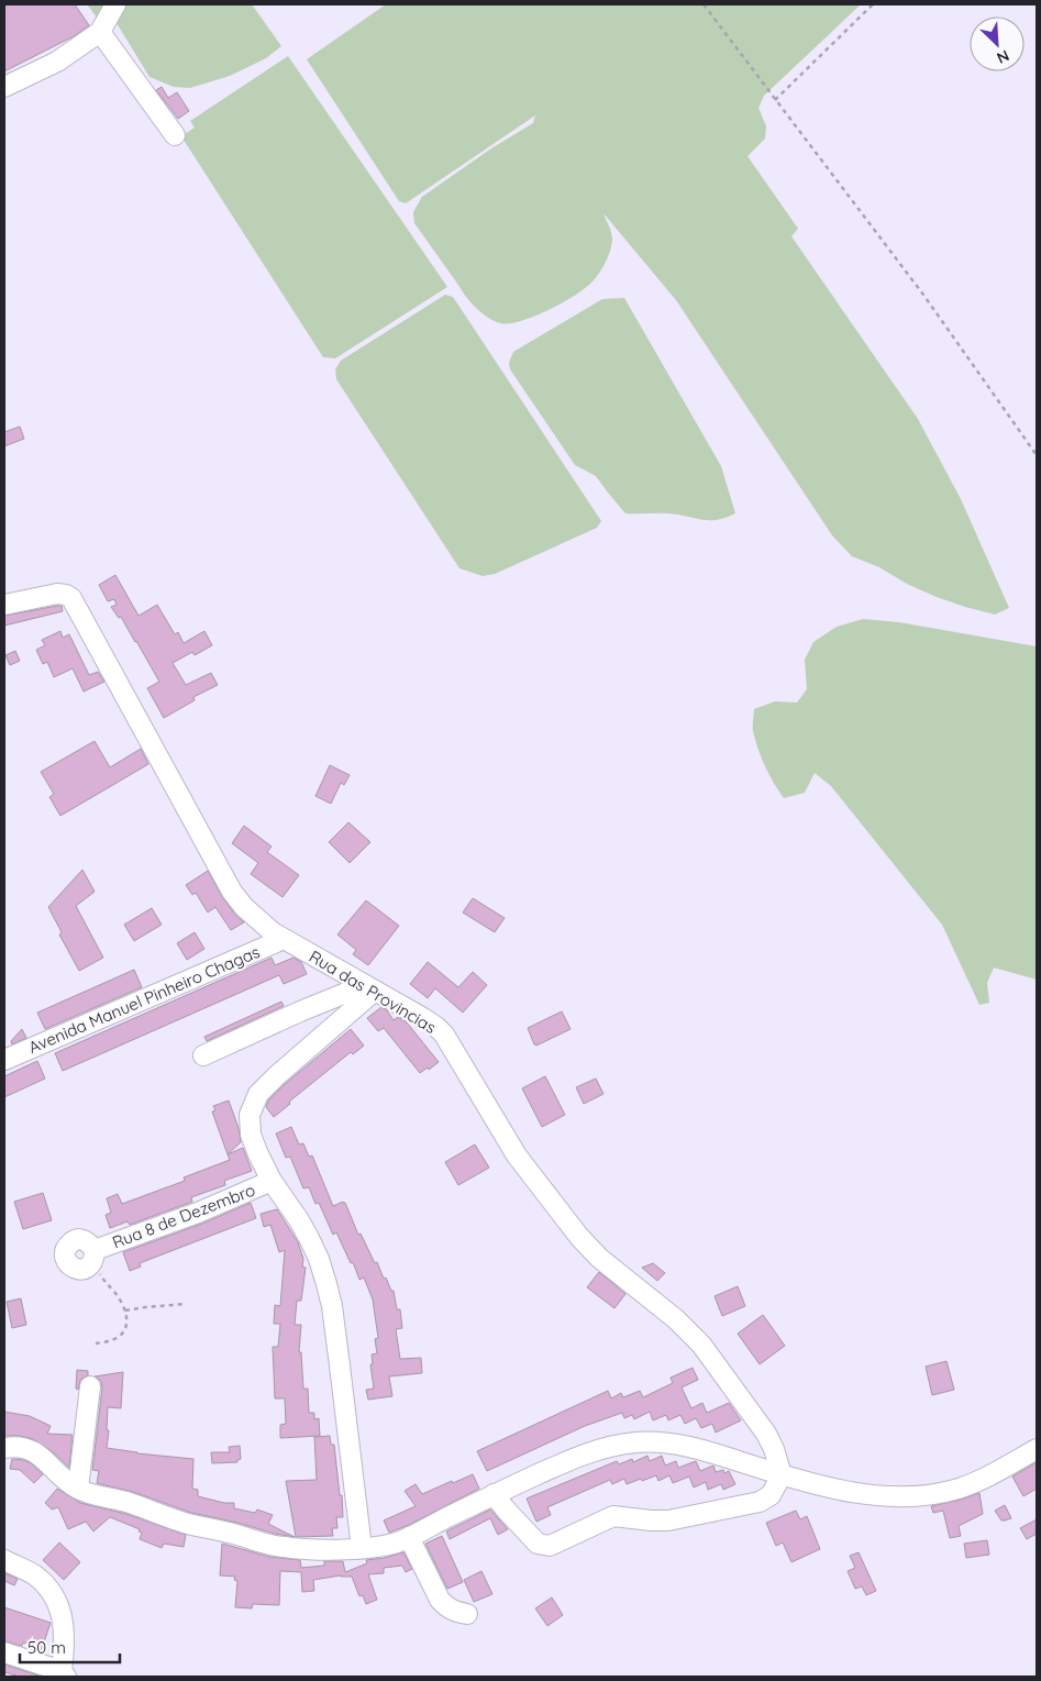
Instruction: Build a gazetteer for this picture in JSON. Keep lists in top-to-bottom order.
{
  "streets": {
    "street": ["Rua das Provincias", "Avenida Manuel Pinheiro Chagas", "Rua 8 de Dezembro"]
  },
  "crossings": [
    ["Rua das Provincias", "Avenida Manuel Pinheiro Chagas"]
  ],
  "scale_bar": "50 m",
  "north": "bottom right"
}
